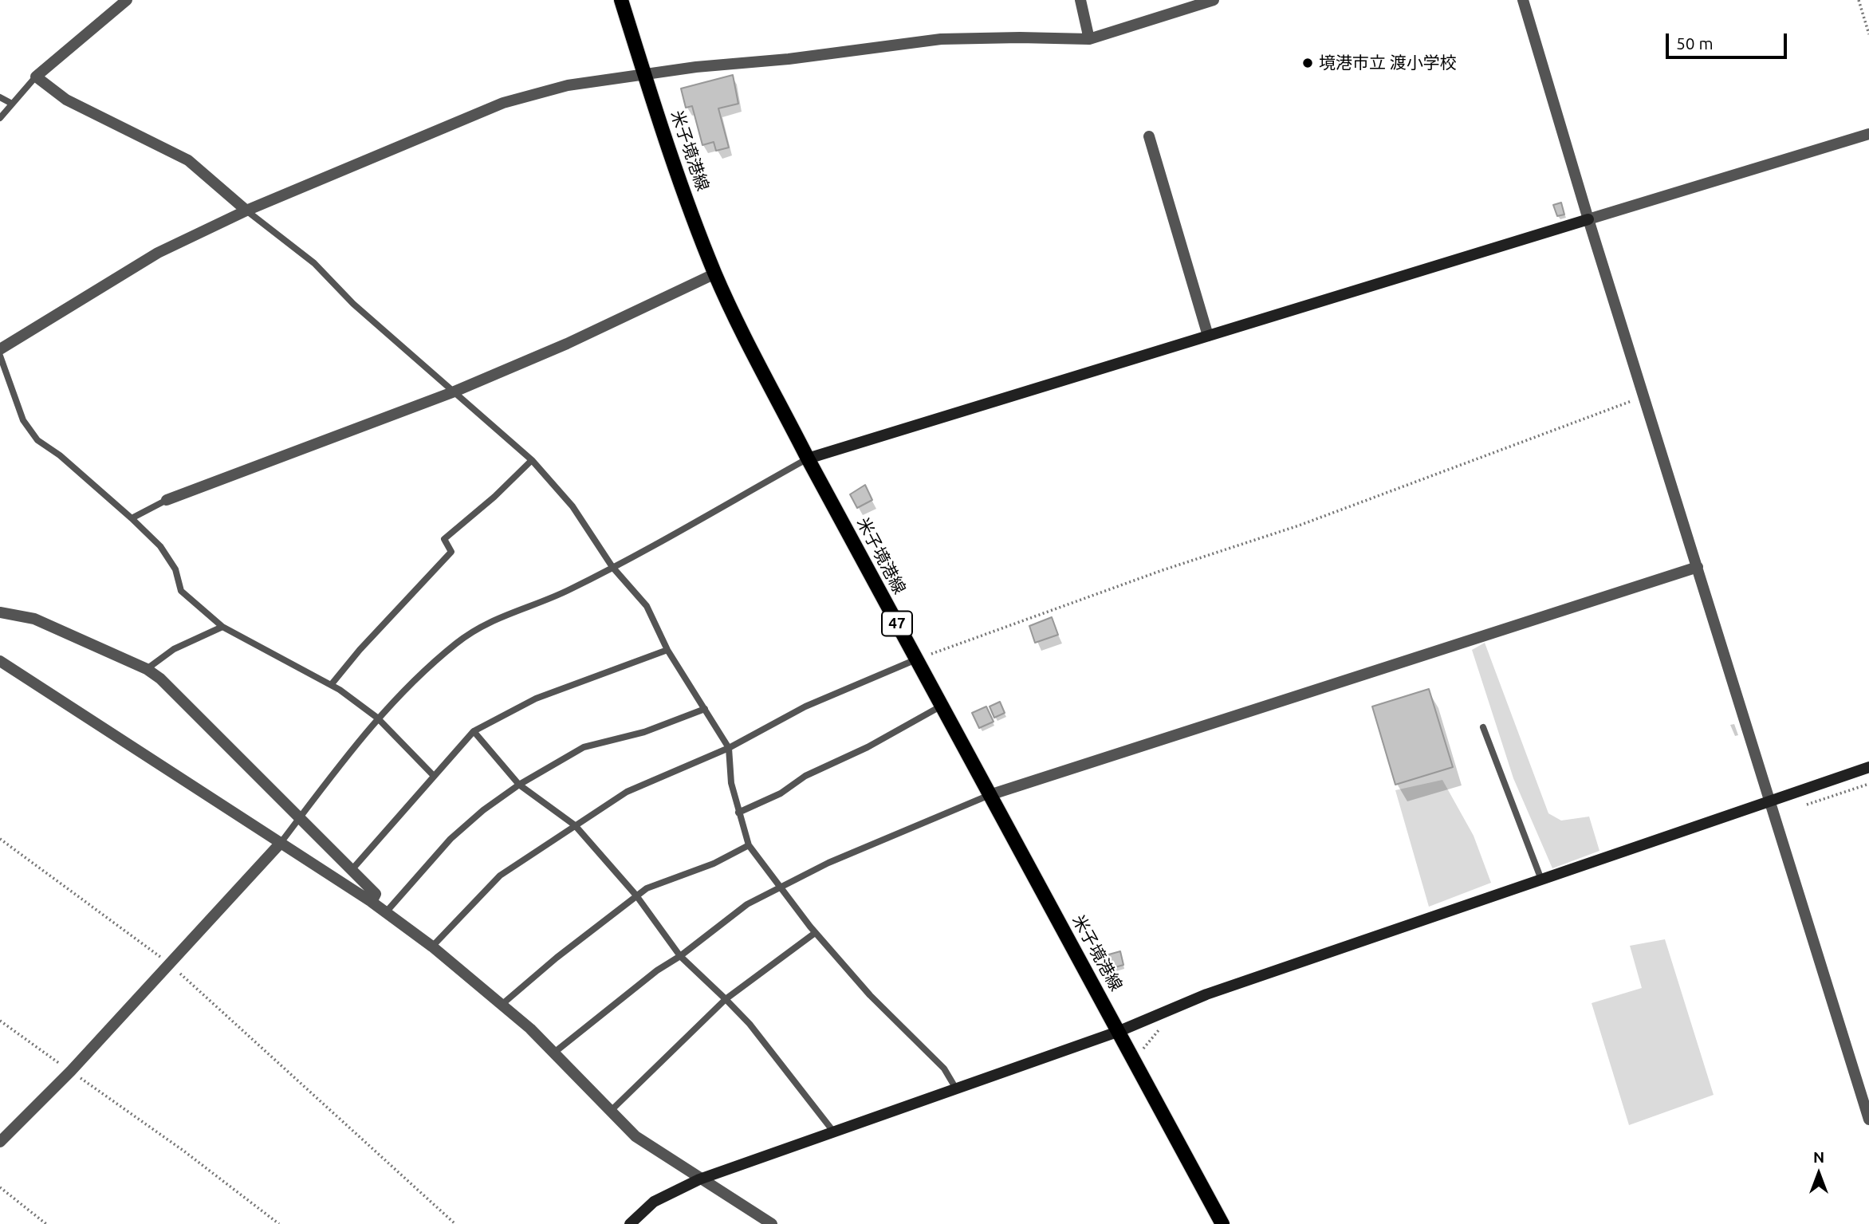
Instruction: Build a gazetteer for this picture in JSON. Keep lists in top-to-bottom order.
{
  "streets": {
    "main road": ["米子境港線", "47"]
  },
  "places": ["境港市立 渡小学校"],
  "scale_bar": "50 m",
  "north": "top"
}
